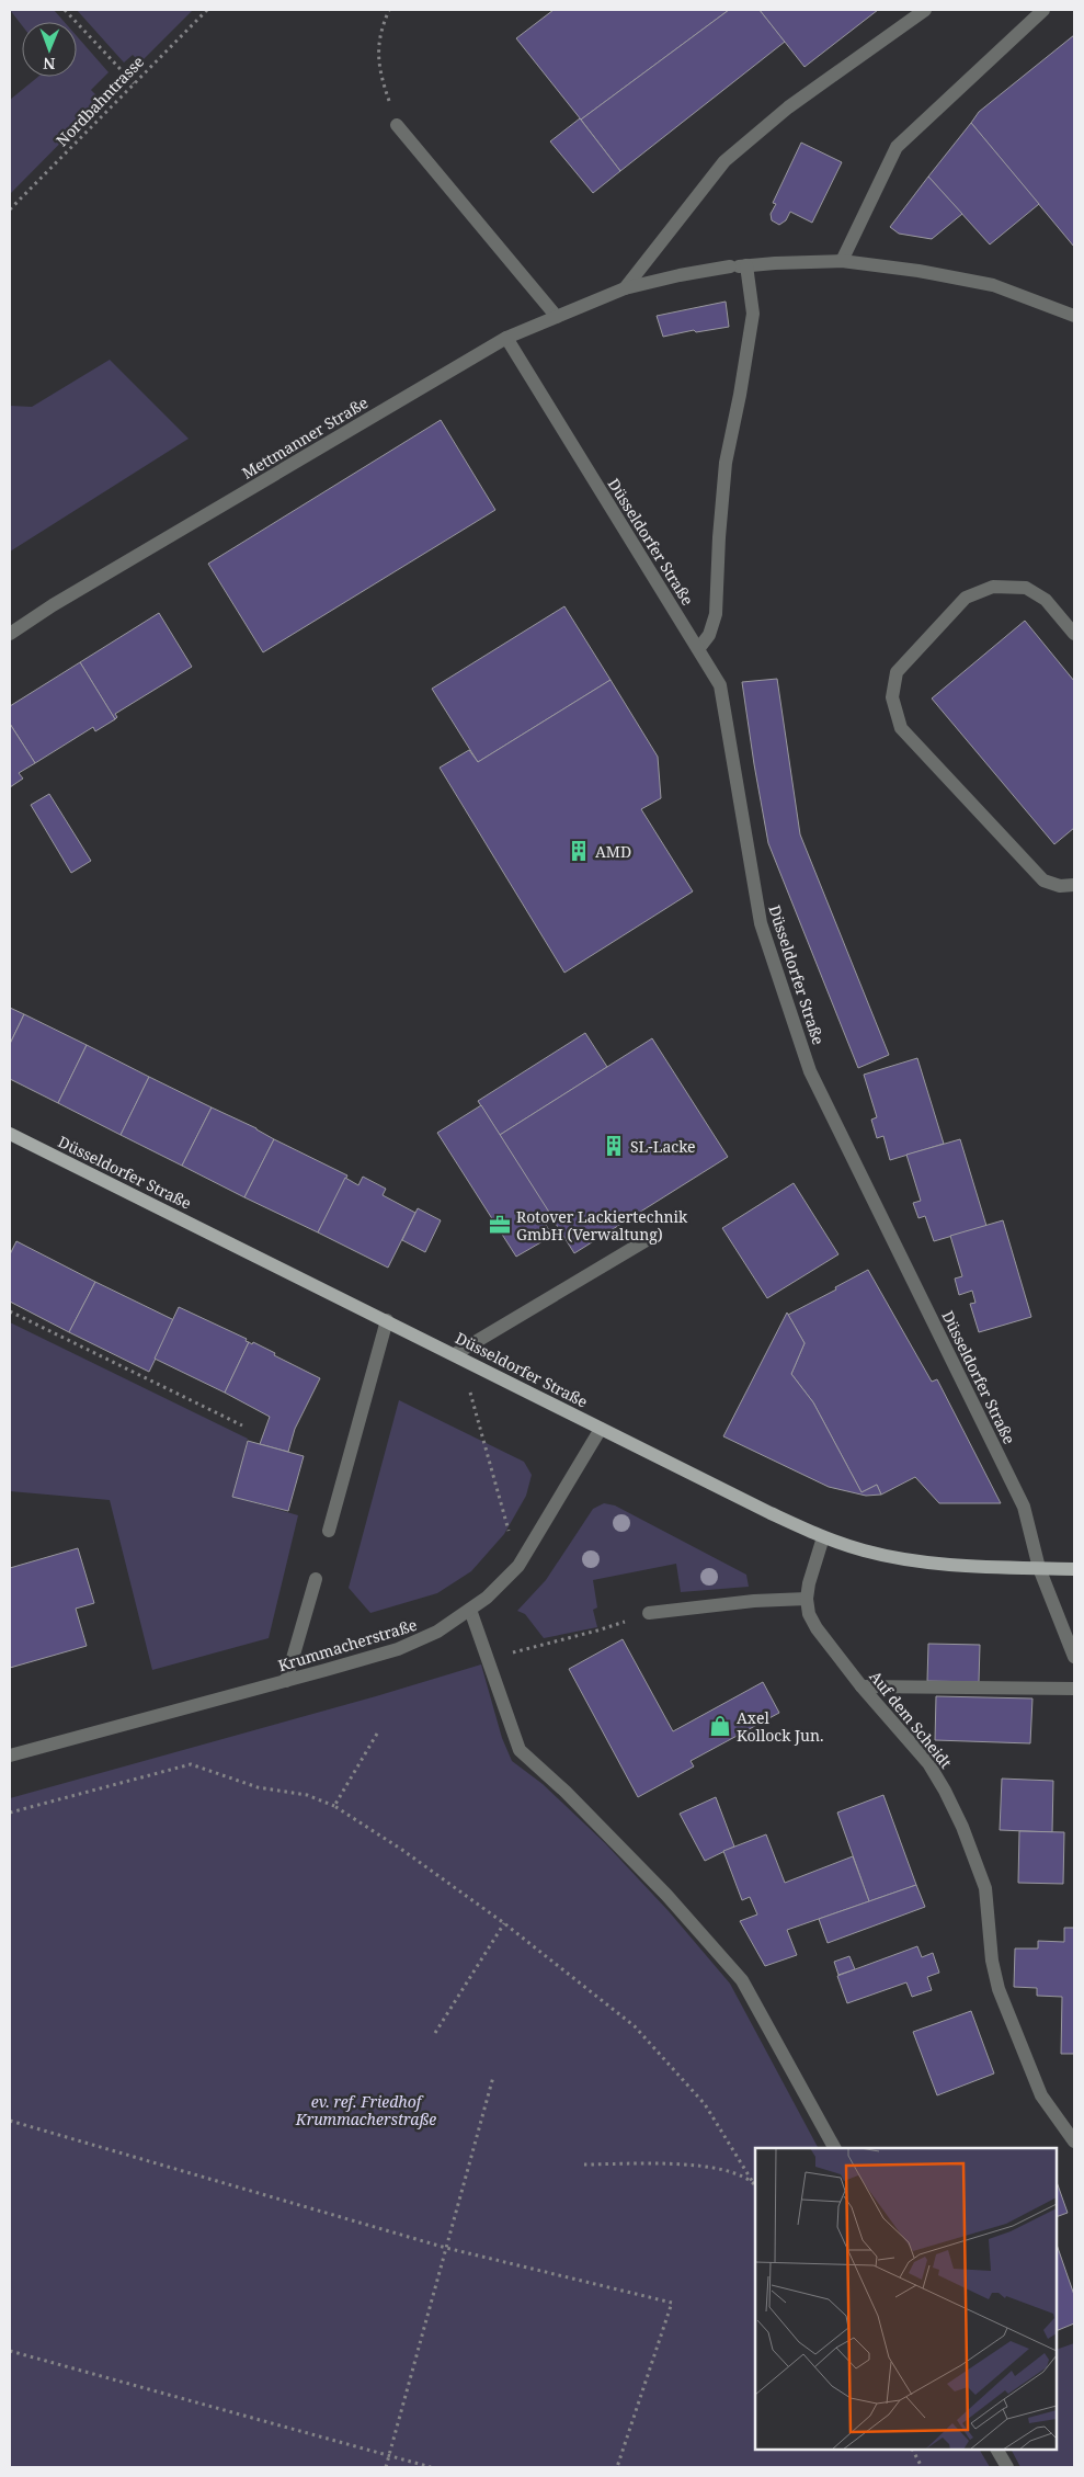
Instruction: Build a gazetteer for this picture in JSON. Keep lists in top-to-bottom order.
{
  "streets": {
    "main road": ["Düsseldorfer Straße"],
    "street": ["Mettmanner Straße", "Krummacherstraße", "Auf dem Scheidt"],
    "path": ["Nordbahntrasse"]
  },
  "crossings": [
    ["Mettmanner Straße", "Düsseldorfer Straße"],
    ["Düsseldorfer Straße", "Krummacherstraße"],
    ["Düsseldorfer Straße", "Auf dem Scheidt"]
  ],
  "parks": ["ev. ref. Friedhof Krummacherstraße"],
  "places": {
    "building": ["AMD", "SL-Lacke"],
    "office": ["Rotover Lackiertechnik GmbH (Verwaltung)"],
    "shop": ["Axel Kollock Jun."]
  },
  "north": "bottom"
}
